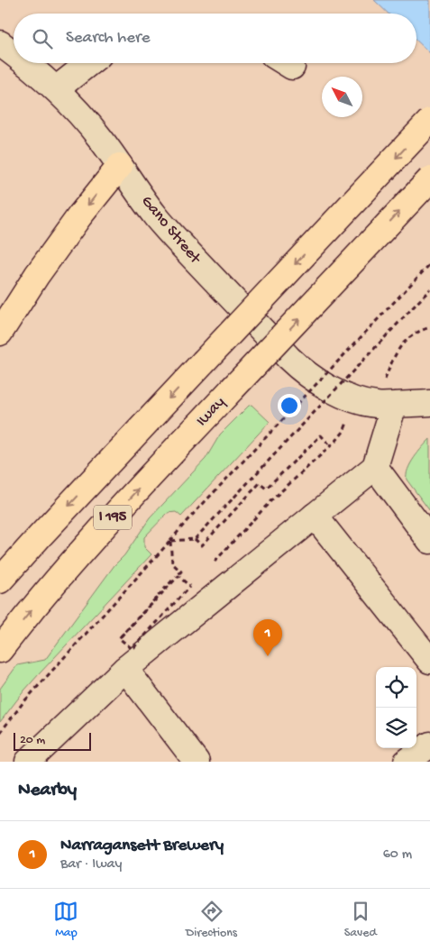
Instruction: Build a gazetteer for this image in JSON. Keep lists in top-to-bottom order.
{
  "streets": {
    "highway": ["Iway", "I 195"],
    "street": ["Gano Street"]
  },
  "scale_bar": "20 m",
  "north": "top left",
  "page": {
    "search": "Search here",
    "pins": "1",
    "scale": "20 m",
    "heading": "Nearby",
    "list": [
      {
        "mark": "1",
        "name": "Narragansett Brewery",
        "note": "Bar · Iway",
        "value": "60 m"
      }
    ],
    "nav": ["Map", "Directions", "Saved"]
  }
}
